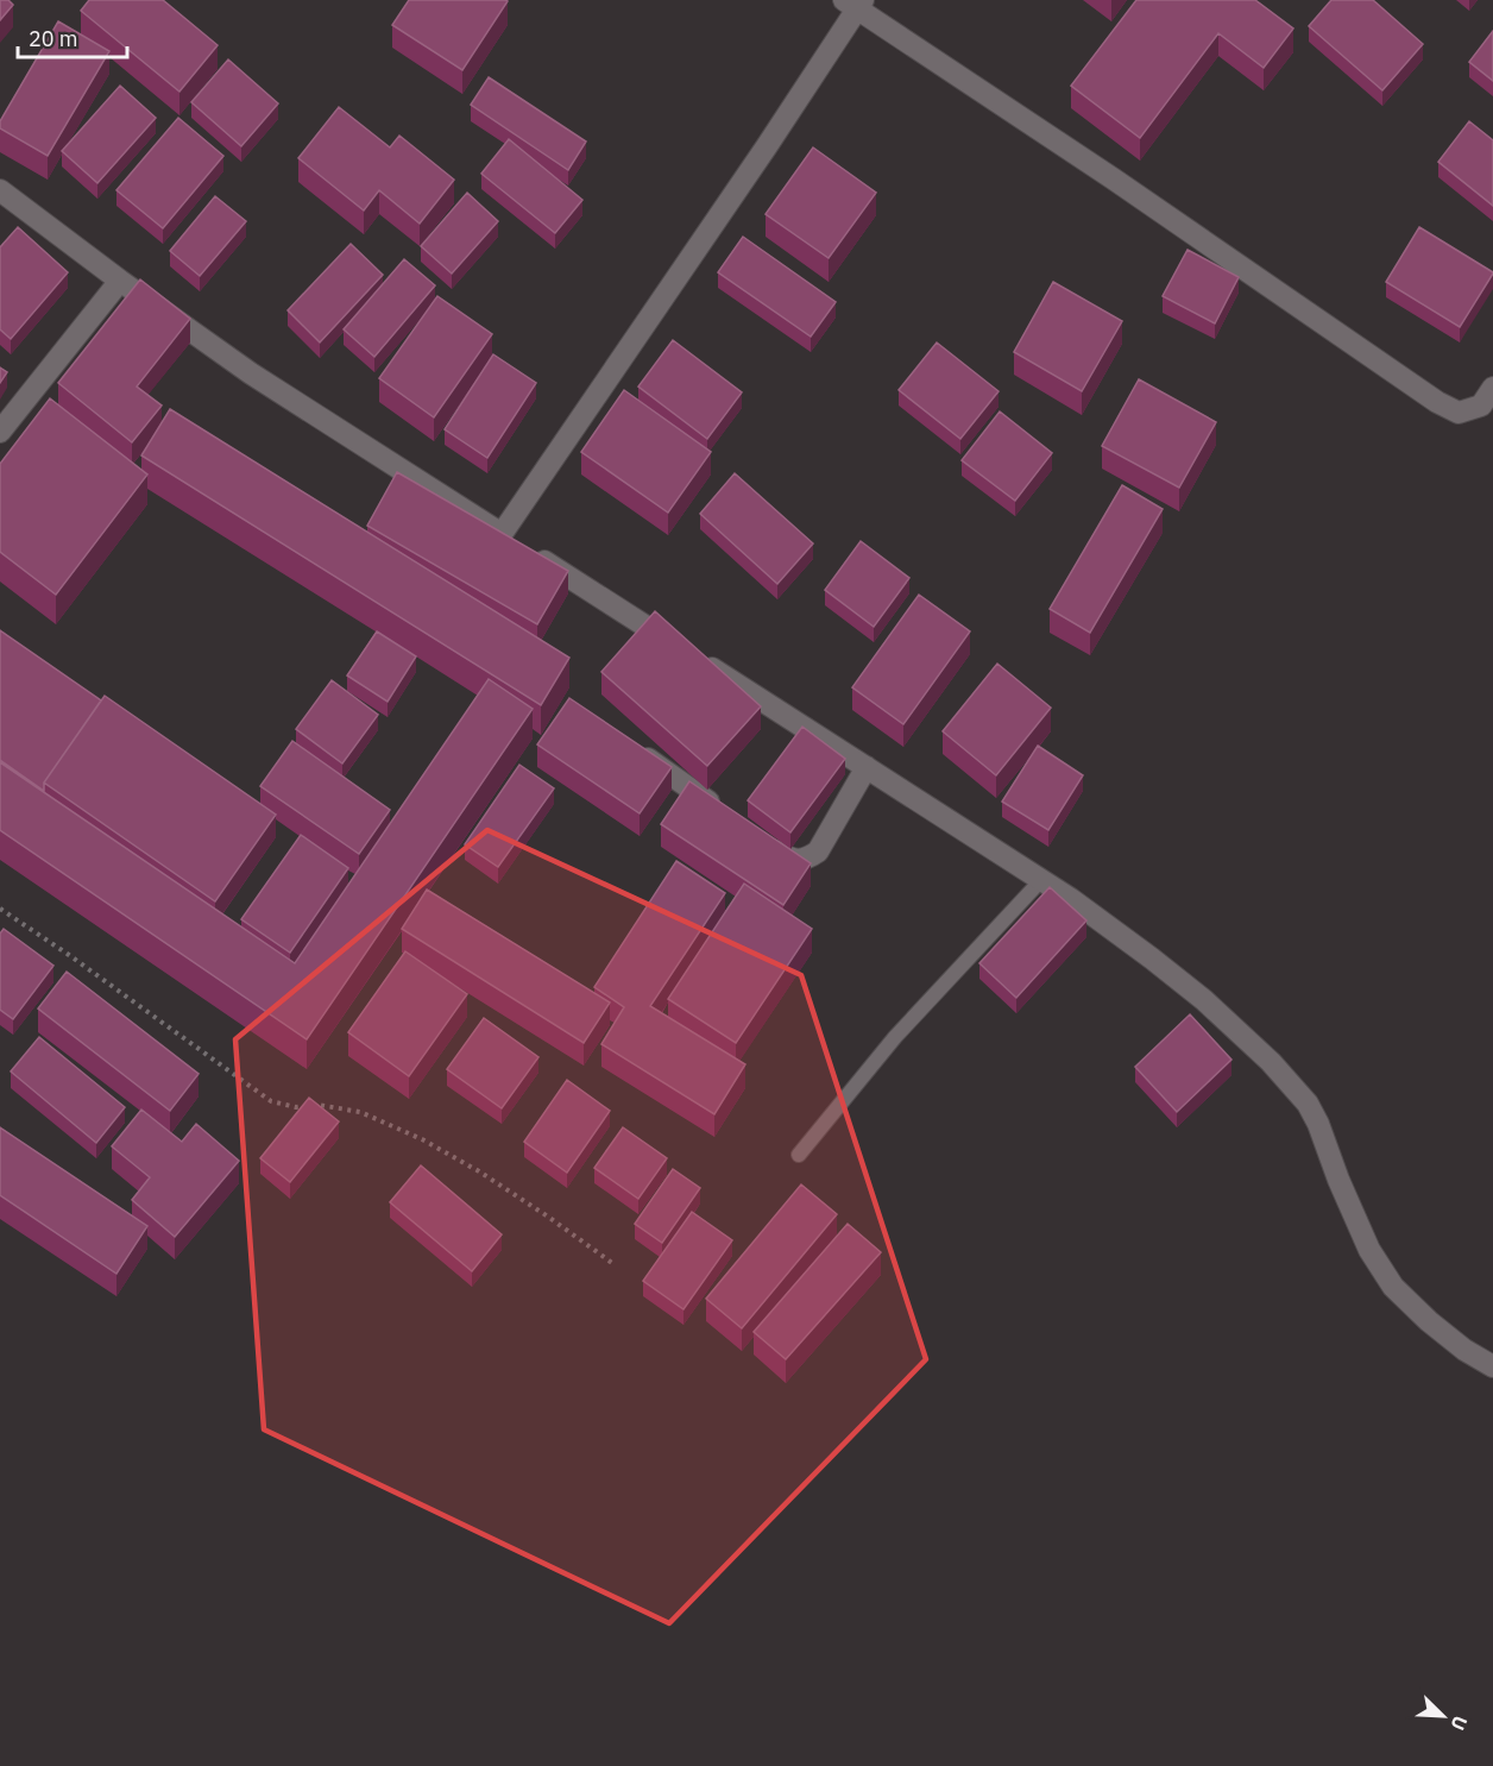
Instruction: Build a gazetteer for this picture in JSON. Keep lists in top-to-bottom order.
{
  "scale_bar": "20 m",
  "north": "bottom right"
}
